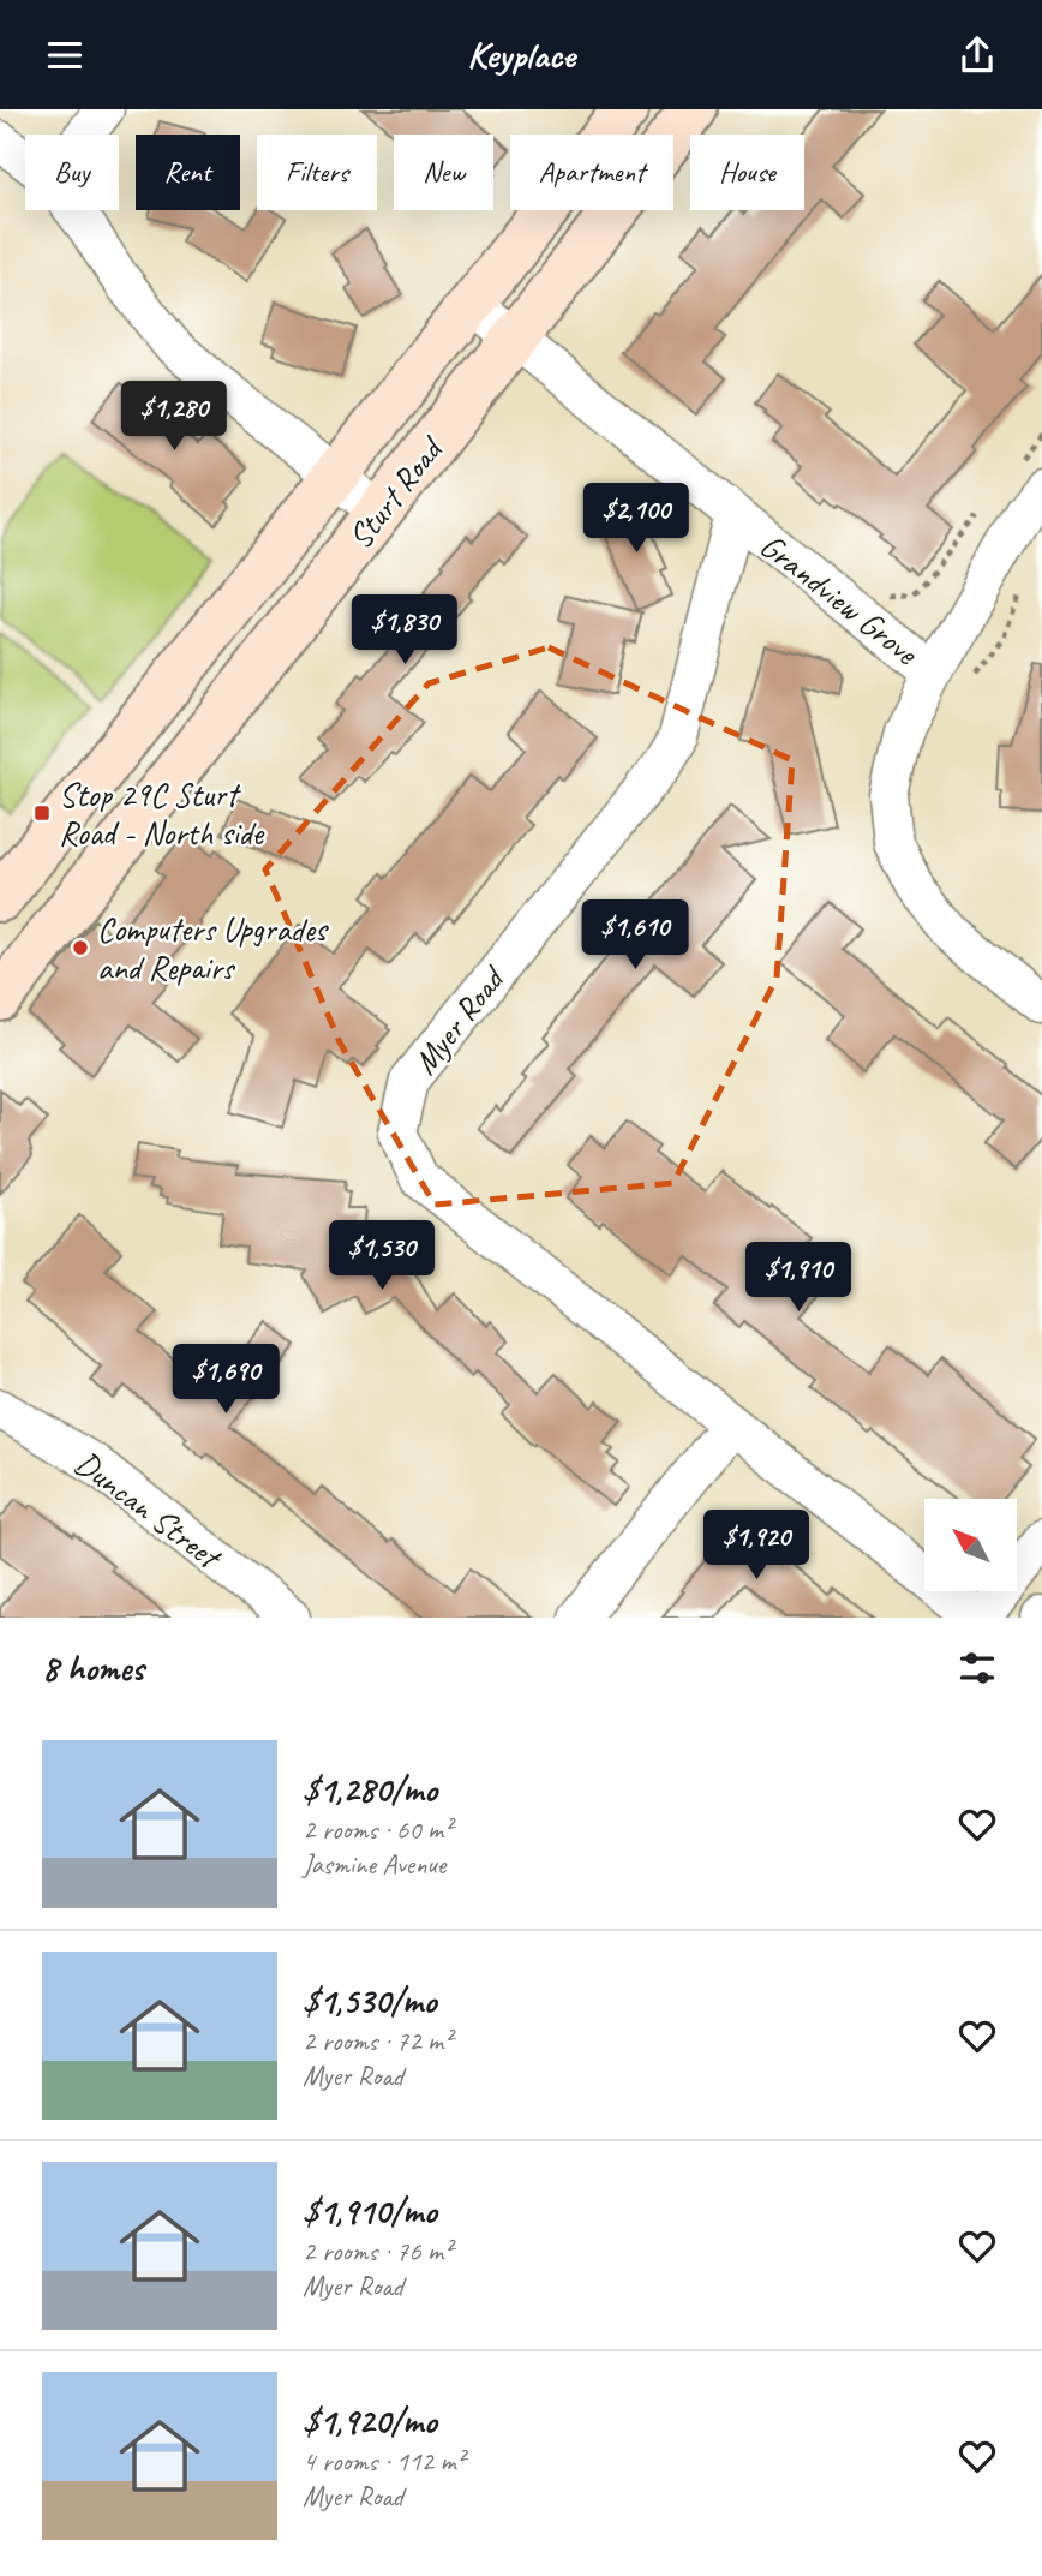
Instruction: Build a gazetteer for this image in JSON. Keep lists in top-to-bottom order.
{
  "streets": {
    "main road": ["Sturt Road"],
    "street": ["Grandview Grove", "Myer Road", "Duncan Street"]
  },
  "crossings": [
    ["Sturt Road", "Grandview Grove"],
    ["Grandview Grove", "Myer Road"]
  ],
  "places": {
    "transit": ["Stop 29C Sturt Road - North side"],
    "other": ["Computers Upgrades and Repairs"]
  },
  "north": "top left",
  "page": {
    "header": "Keyplace",
    "chip": [
      "Buy",
      "Rent",
      "Filters",
      "New",
      "Apartment",
      "House"
    ],
    "price": [
      "$1,280",
      "$2,100",
      "$1,830",
      "$1,610",
      "$1,530",
      "$1,910",
      "$1,690",
      "$1,920"
    ],
    "heading": "8 homes",
    "list": [
      {
        "name": "$1,280/mo",
        "note": "2 rooms · 60 m² · Jasmine Avenue"
      },
      {
        "name": "$1,530/mo",
        "note": "2 rooms · 72 m² · Myer Road"
      },
      {
        "name": "$1,910/mo",
        "note": "2 rooms · 76 m² · Myer Road"
      },
      {
        "name": "$1,920/mo",
        "note": "4 rooms · 112 m² · Myer Road"
      }
    ]
  }
}
